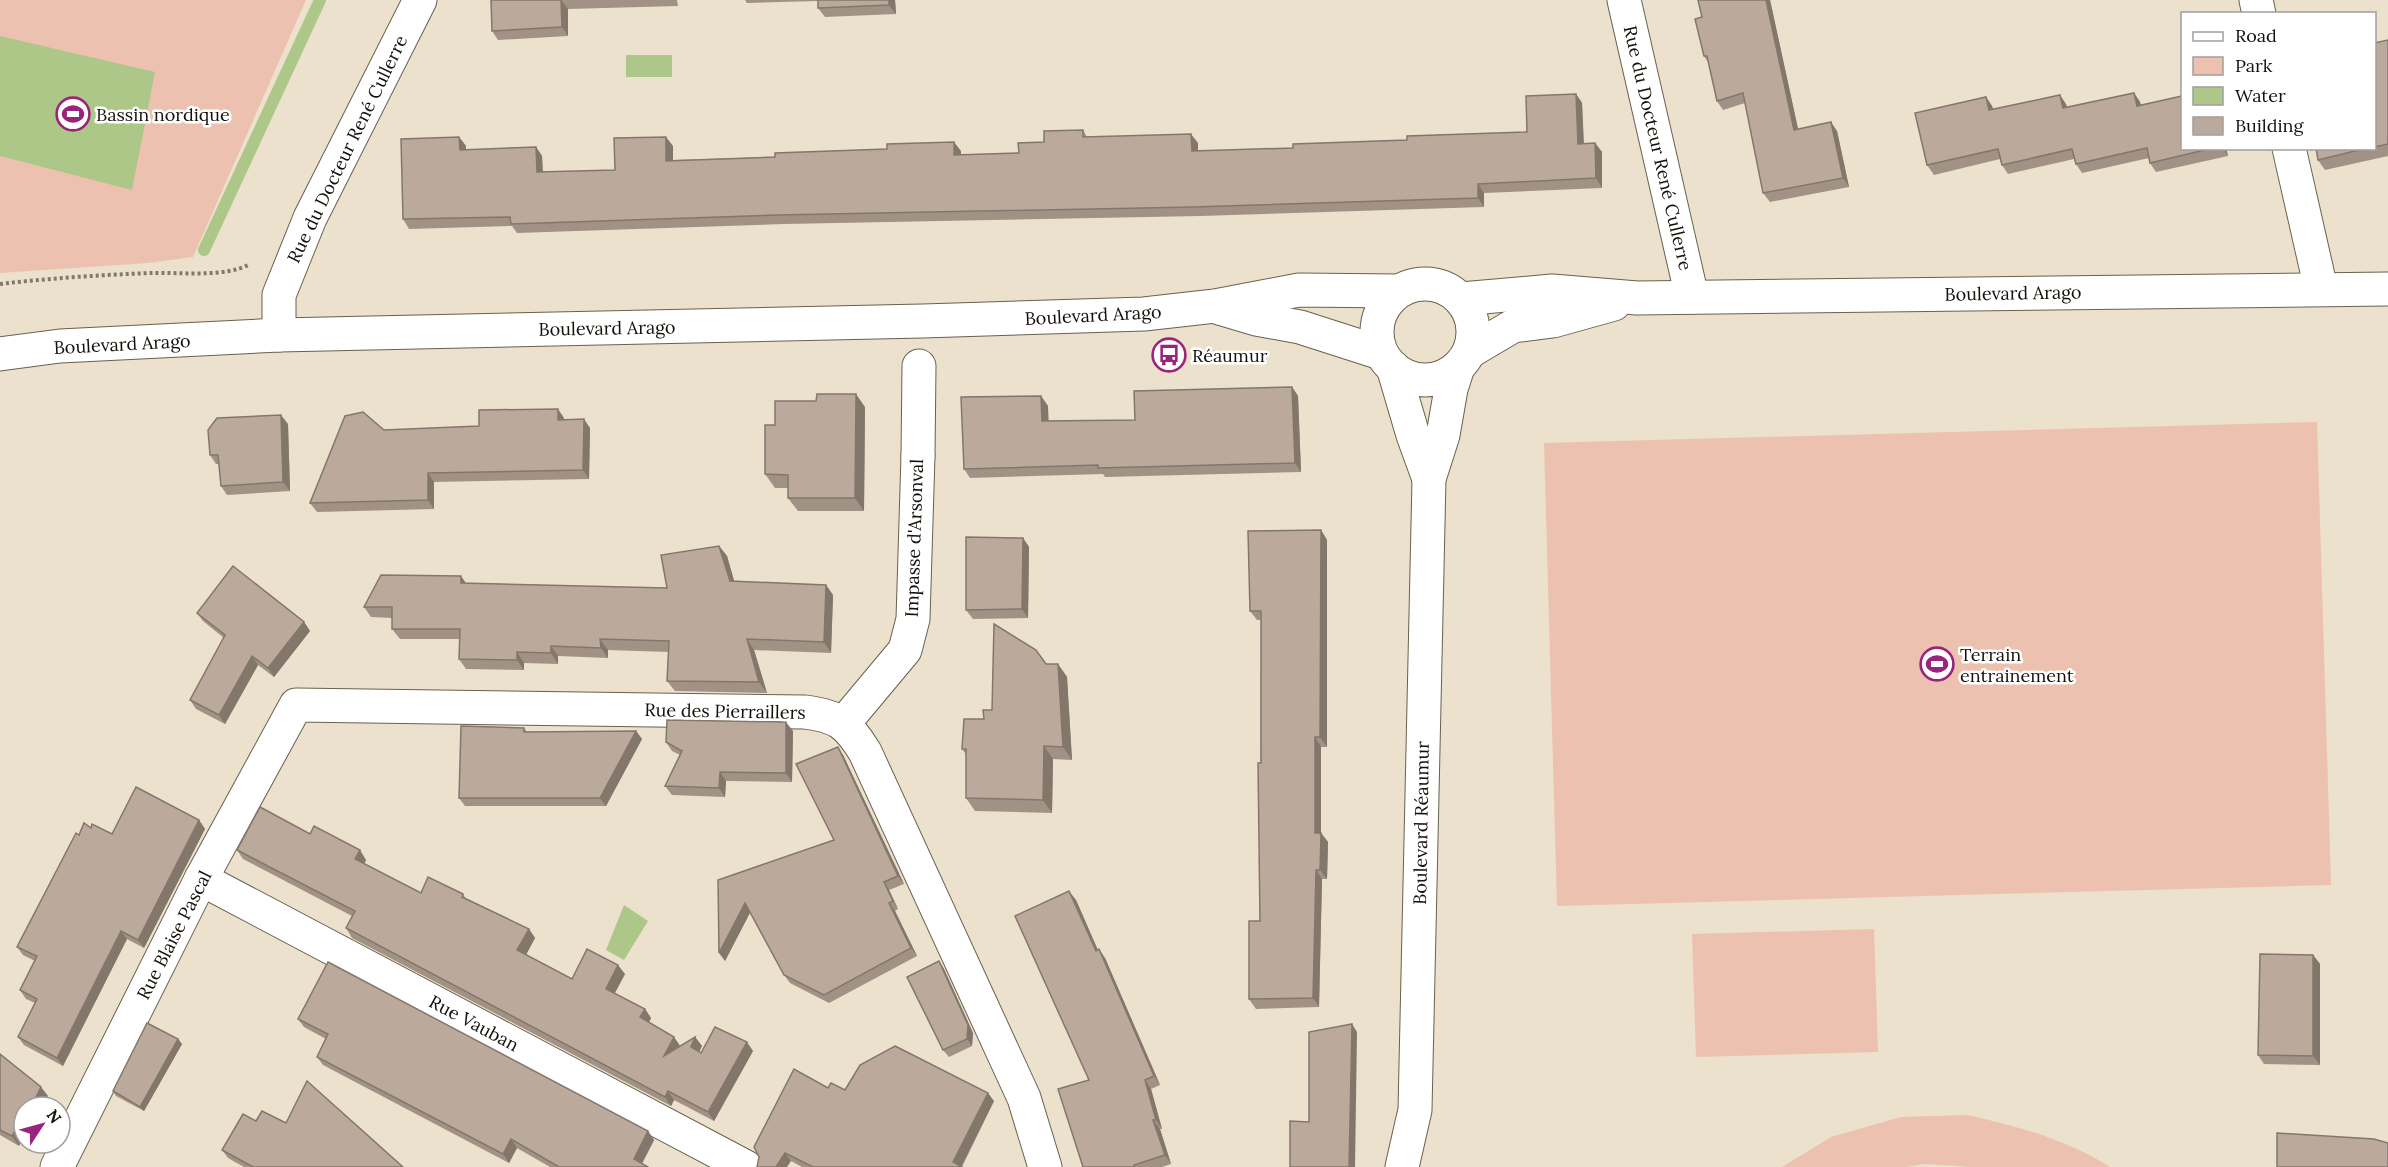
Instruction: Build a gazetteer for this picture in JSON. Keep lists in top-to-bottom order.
{
  "streets": {
    "street": [
      "Rue du Docteur René Cullerre",
      "Boulevard Arago",
      "Impasse d'Arsonval",
      "Rue des Pierraillers",
      "Boulevard Réaumur",
      "Rue Blaise Pascal",
      "Rue Vauban"
    ]
  },
  "crossings": [
    ["Rue du Docteur René Cullerre", "Boulevard Arago"],
    ["Boulevard Arago", "Boulevard Réaumur"],
    ["Impasse d'Arsonval", "Rue des Pierraillers"],
    ["Rue des Pierraillers", "Rue Blaise Pascal"],
    ["Rue Blaise Pascal", "Rue Vauban"]
  ],
  "places": {
    "sports": ["Bassin nordique", "Terrain entrainement"],
    "bus stop": ["Réaumur"]
  },
  "legend": [
    "Road",
    "Park",
    "Water",
    "Building"
  ],
  "north": "top right"
}
